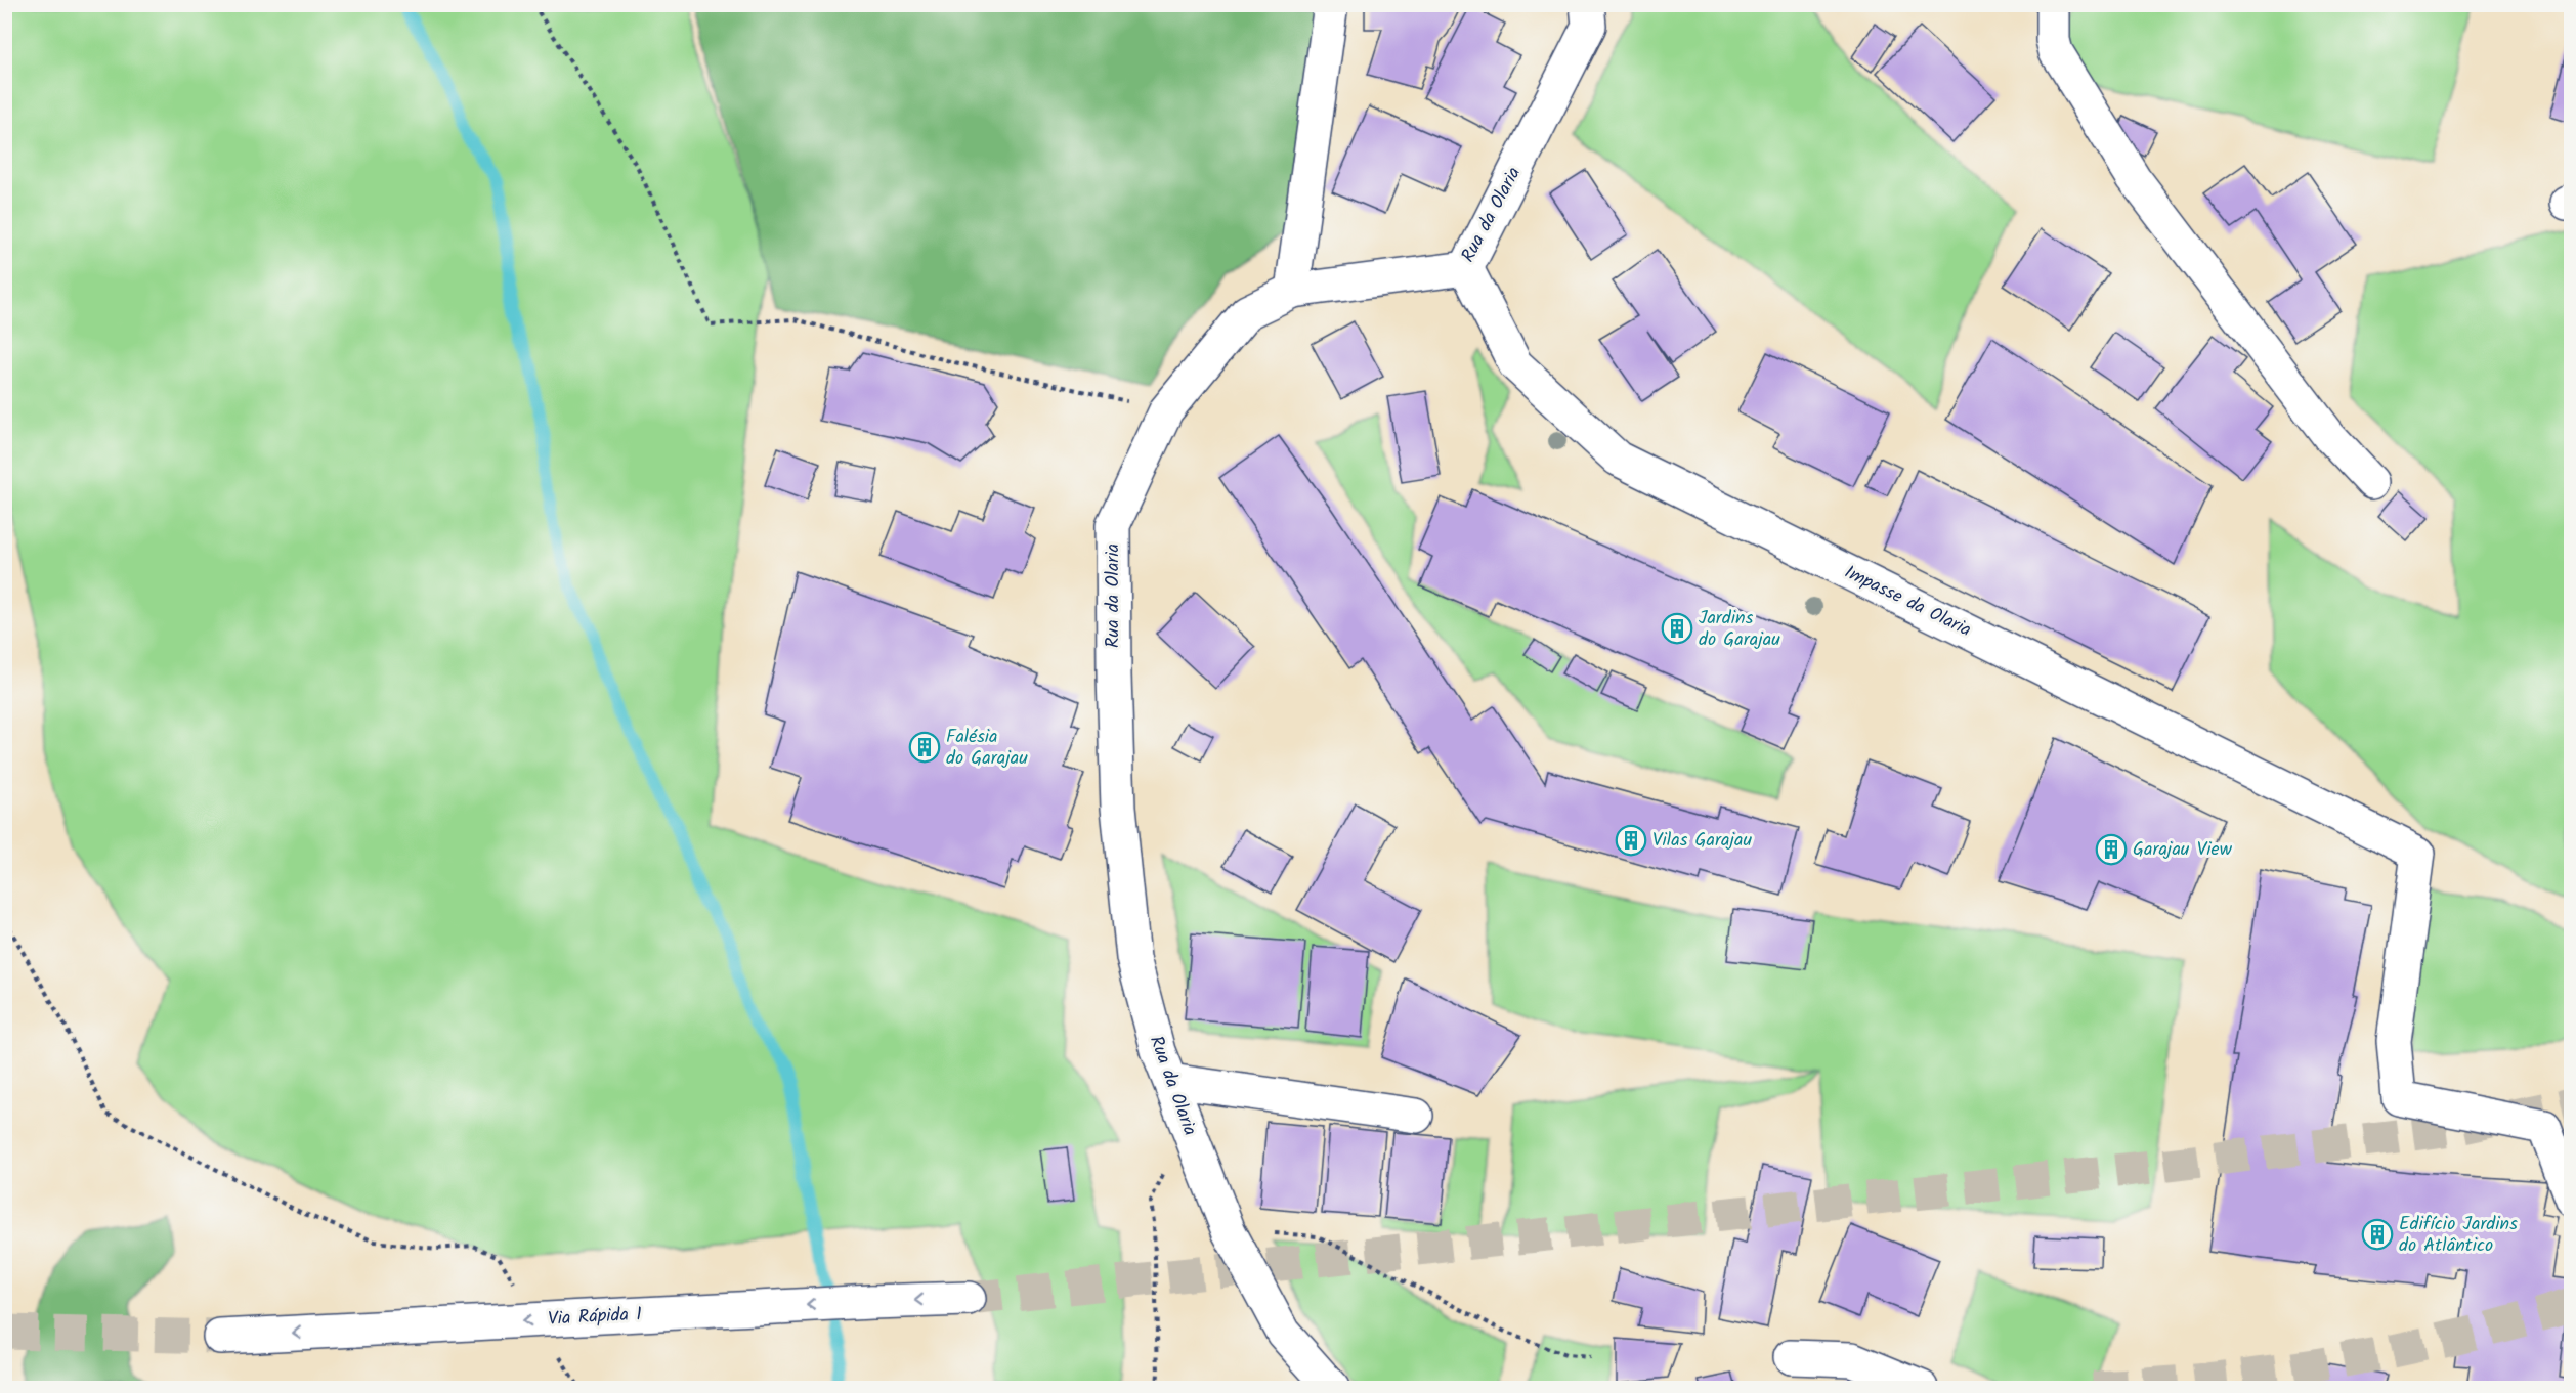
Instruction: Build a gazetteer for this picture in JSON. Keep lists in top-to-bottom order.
{
  "streets": {
    "main road": ["Rua da Olaria", "Impasse da Olaria", "Via Rápida 1"]
  },
  "crossings": [
    ["Rua da Olaria", "Impasse da Olaria"]
  ],
  "one_way": ["Via Rápida 1"],
  "places": {
    "building": [
      "Jardins do Garajau",
      "Falésia do Garajau",
      "Vilas Garajau",
      "Garajau View",
      "Edifício Jardins do Atlântico"
    ]
  }
}
